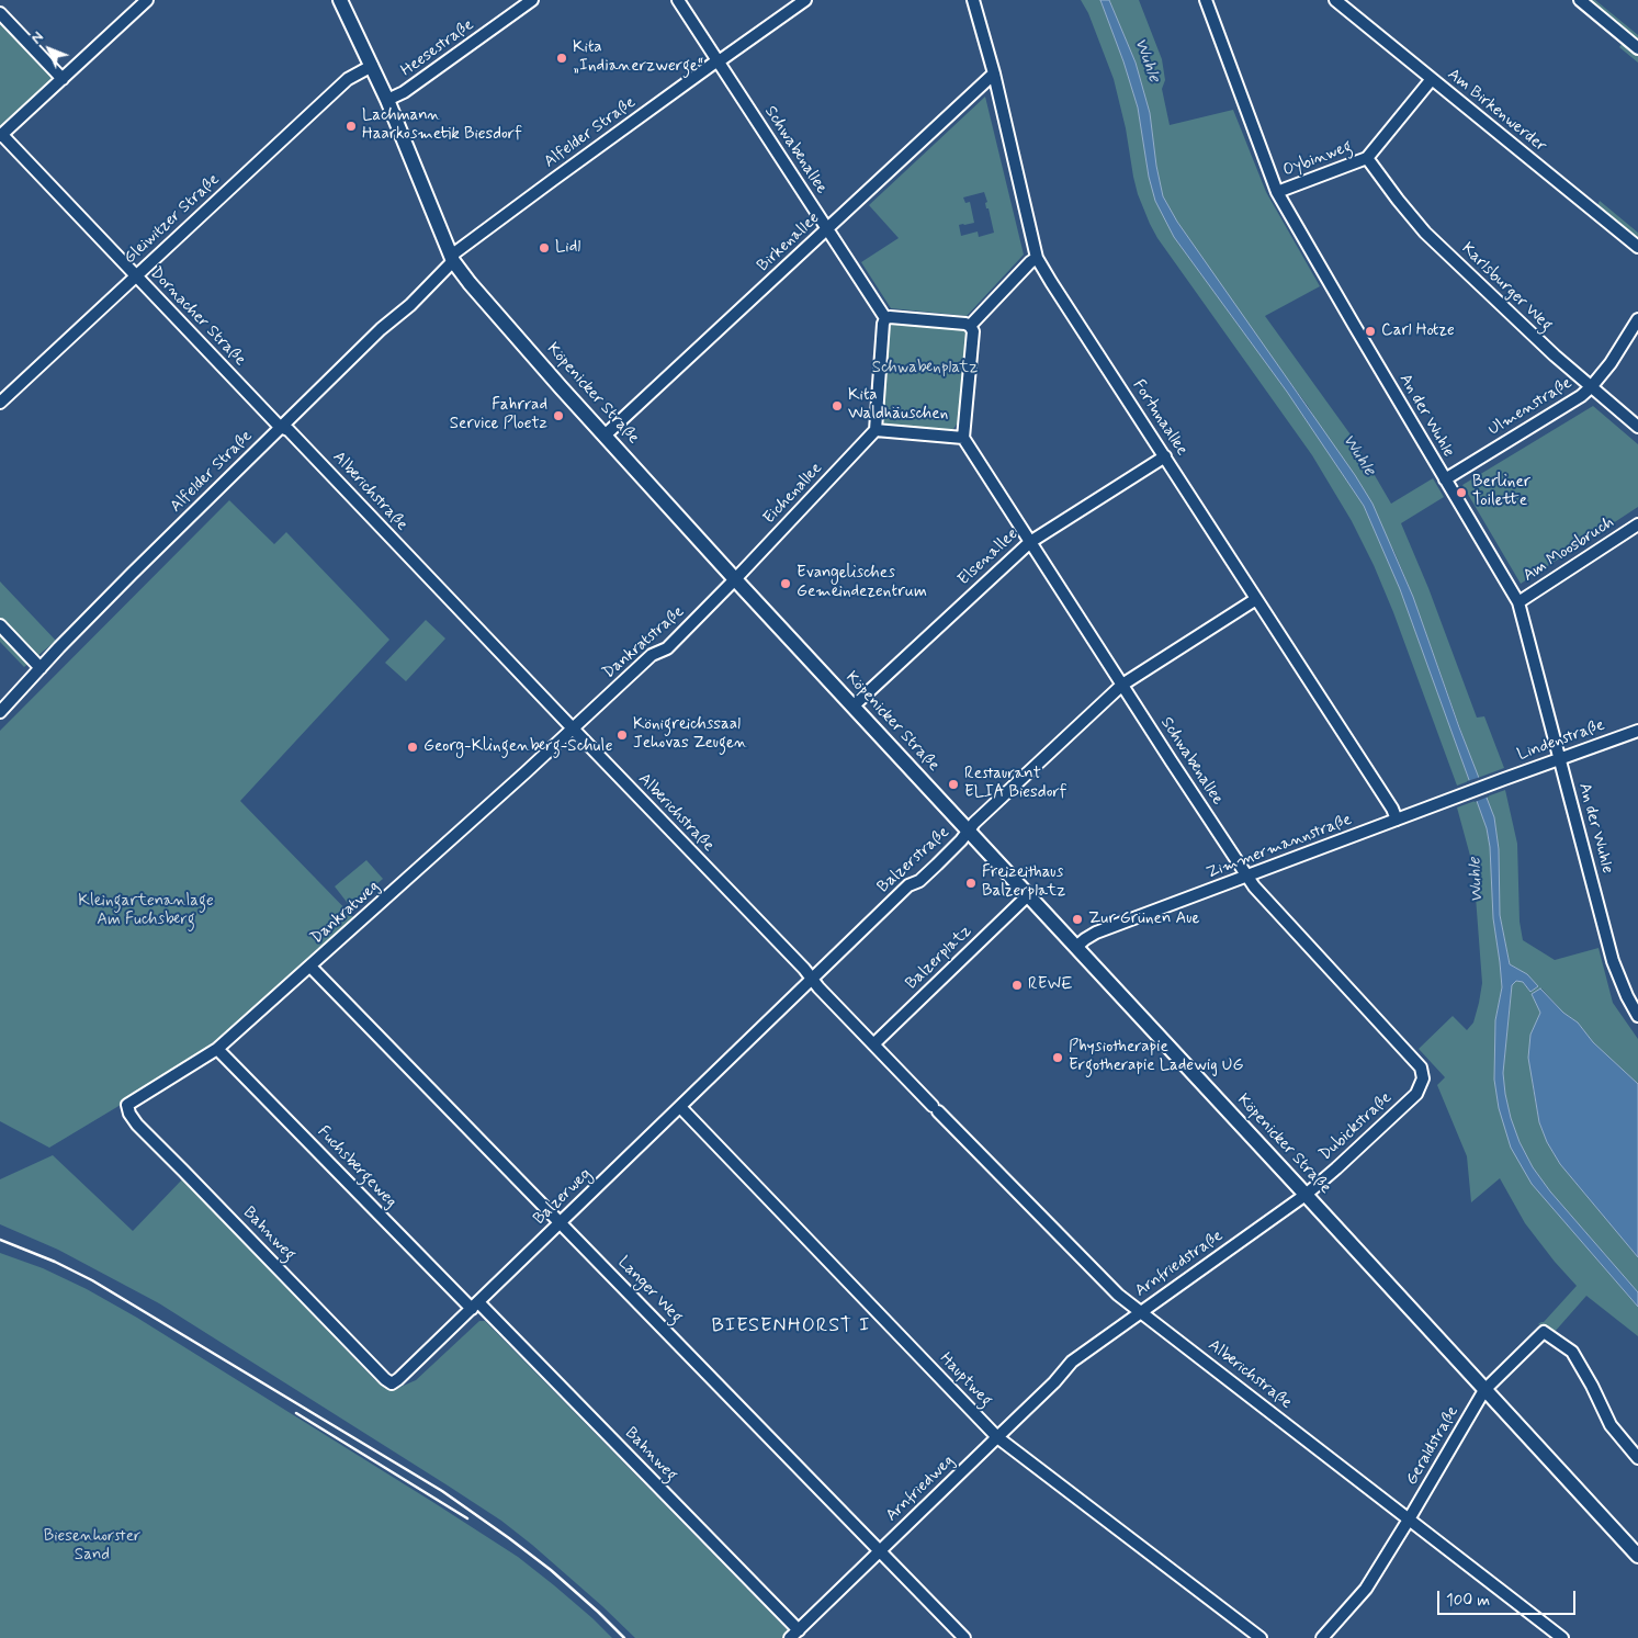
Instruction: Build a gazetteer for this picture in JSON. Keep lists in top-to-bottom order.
{
  "streets": {
    "main road": ["Köpenicker Straße"],
    "street": [
      "Heesestraße",
      "Am Birkenwerder",
      "Alfelder Straße",
      "Schwabenallee",
      "Oybinweg",
      "Gleiwitzer Straße",
      "Birkenallee",
      "Karlsburger Weg",
      "Dornacher Straße",
      "Ulmenstraße",
      "An der Wuhle",
      "Fortunaallee",
      "Alberichstraße",
      "Eichenallee",
      "Am Moosbruch",
      "Elsenallee",
      "Dankratstraße",
      "Lindenstraße",
      "Zimmermannstraße",
      "Balzerstraße",
      "Dankratweg",
      "Balzerplatz",
      "Dubickstraße",
      "Fuchsbergeweg",
      "Balzerweg",
      "Bahnweg",
      "Arnfriedstraße",
      "Langer Weg",
      "Hauptweg",
      "Geraldstraße",
      "Arnfriedweg"
    ]
  },
  "crossings": [
    ["Heesestraße", "Köpenicker Straße"],
    ["Am Birkenwerder", "Oybinweg"],
    ["Alfelder Straße", "Schwabenallee"],
    ["Alfelder Straße", "Dornacher Straße"],
    ["Alfelder Straße", "Köpenicker Straße"],
    ["Alfelder Straße", "Alberichstraße"],
    ["Schwabenallee", "Birkenallee"],
    ["Schwabenallee", "Elsenallee"],
    ["Schwabenallee", "Zimmermannstraße"],
    ["Schwabenallee", "Balzerstraße"],
    ["Schwabenallee", "Dubickstraße"],
    ["Oybinweg", "Karlsburger Weg"],
    ["Oybinweg", "An der Wuhle"],
    ["Gleiwitzer Straße", "Dornacher Straße"],
    ["Gleiwitzer Straße", "Köpenicker Straße"],
    ["Birkenallee", "Köpenicker Straße"],
    ["Birkenallee", "Fortunaallee"],
    ["Karlsburger Weg", "Ulmenstraße"],
    ["Dornacher Straße", "Alberichstraße"],
    ["Köpenicker Straße", "Eichenallee"],
    ["Köpenicker Straße", "Elsenallee"],
    ["Köpenicker Straße", "Dankratstraße"],
    ["Köpenicker Straße", "Zimmermannstraße"],
    ["Köpenicker Straße", "Balzerstraße"],
    ["Köpenicker Straße", "Balzerplatz"],
    ["Köpenicker Straße", "Dubickstraße"],
    ["Köpenicker Straße", "Arnfriedstraße"],
    ["Köpenicker Straße", "Geraldstraße"],
    ["Ulmenstraße", "An der Wuhle"],
    ["An der Wuhle", "Am Moosbruch"],
    ["An der Wuhle", "Lindenstraße"],
    ["Fortunaallee", "Elsenallee"],
    ["Fortunaallee", "Zimmermannstraße"],
    ["Fortunaallee", "Balzerstraße"],
    ["Alberichstraße", "Dankratstraße"],
    ["Alberichstraße", "Balzerstraße"],
    ["Alberichstraße", "Dankratweg"],
    ["Alberichstraße", "Balzerplatz"],
    ["Alberichstraße", "Arnfriedstraße"],
    ["Alberichstraße", "Geraldstraße"],
    ["Eichenallee", "Dankratstraße"],
    ["Dankratstraße", "Dankratweg"],
    ["Lindenstraße", "Zimmermannstraße"],
    ["Balzerstraße", "Balzerweg"],
    ["Dankratweg", "Fuchsbergeweg"],
    ["Dankratweg", "Bahnweg"],
    ["Dankratweg", "Langer Weg"],
    ["Dubickstraße", "Arnfriedstraße"],
    ["Fuchsbergeweg", "Balzerweg"],
    ["Fuchsbergeweg", "Bahnweg"],
    ["Balzerweg", "Bahnweg"],
    ["Balzerweg", "Langer Weg"],
    ["Balzerweg", "Hauptweg"],
    ["Bahnweg", "Arnfriedweg"],
    ["Arnfriedstraße", "Arnfriedweg"],
    ["Langer Weg", "Arnfriedweg"],
    ["Hauptweg", "Arnfriedweg"]
  ],
  "districts": ["BIESENHORST I"],
  "water": ["Wuhle"],
  "parks": ["Schwabenplatz", "Kleingartenanlage Am Fuchsberg", "Biesenhorster Sand"],
  "places": [
    "Kita „Indianerzwerge“",
    "Lachmann Haarkosmetik Biesdorf",
    "Lidl",
    "Carl Hotze",
    "Kita Waldhäuschen",
    "Fahrrad Service Ploetz",
    "Berliner Toilette",
    "Evangelisches Gemeindezentrum",
    "Königreichssaal Jehovas Zeugen",
    "Georg-Klingenberg-Schule",
    "Restaurant ELIA Biesdorf",
    "Freizeithaus Balzerplatz",
    "Zur Grünen Aue",
    "REWE",
    "Physiotherapie Ergotherapie Ladewig UG"
  ],
  "scale_bar": "100 m",
  "north": "top left"
}
